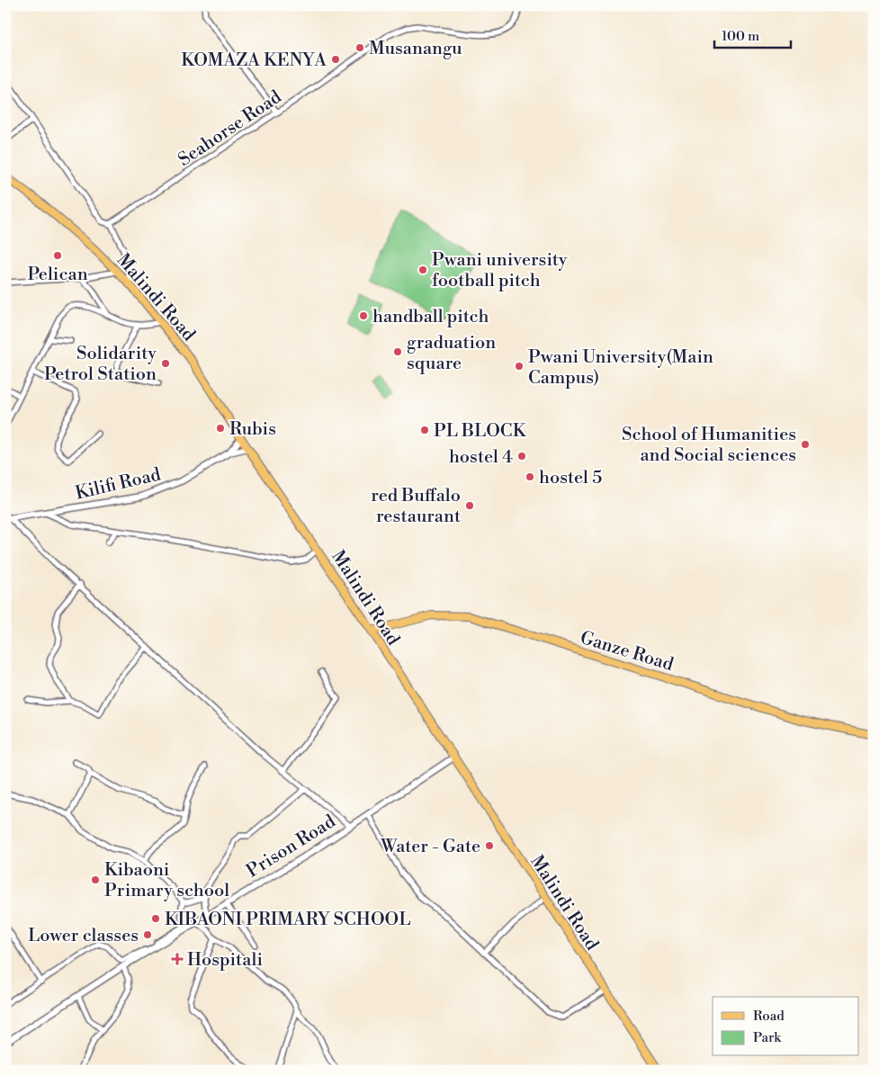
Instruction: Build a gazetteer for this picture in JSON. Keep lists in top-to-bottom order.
{
  "streets": {
    "main road": ["Malindi Road", "Ganze Road"],
    "street": ["Seahorse Road", "Kilifi Road", "Prison Road"]
  },
  "crossings": [
    ["Malindi Road", "Kilifi Road"],
    ["Malindi Road", "Ganze Road"],
    ["Malindi Road", "Prison Road"]
  ],
  "places": {
    "other": [
      "Musanangu",
      "KOMAZA KENYA",
      "Pelican",
      "Pwani university football pitch",
      "handball pitch",
      "graduation square",
      "Solidarity Petrol Station",
      "Pwani University(Main Campus)",
      "Rubis",
      "PL BLOCK",
      "School of Humanities and Social sciences",
      "hostel 4",
      "hostel 5",
      "red Buffalo restaurant",
      "Water - Gate",
      "Kibaoni Primary school",
      "KIBAONI PRIMARY SCHOOL",
      "Lower classes"
    ],
    "health": ["Hospitali"]
  },
  "legend": ["Road", "Park"],
  "scale_bar": "100 m"
}
